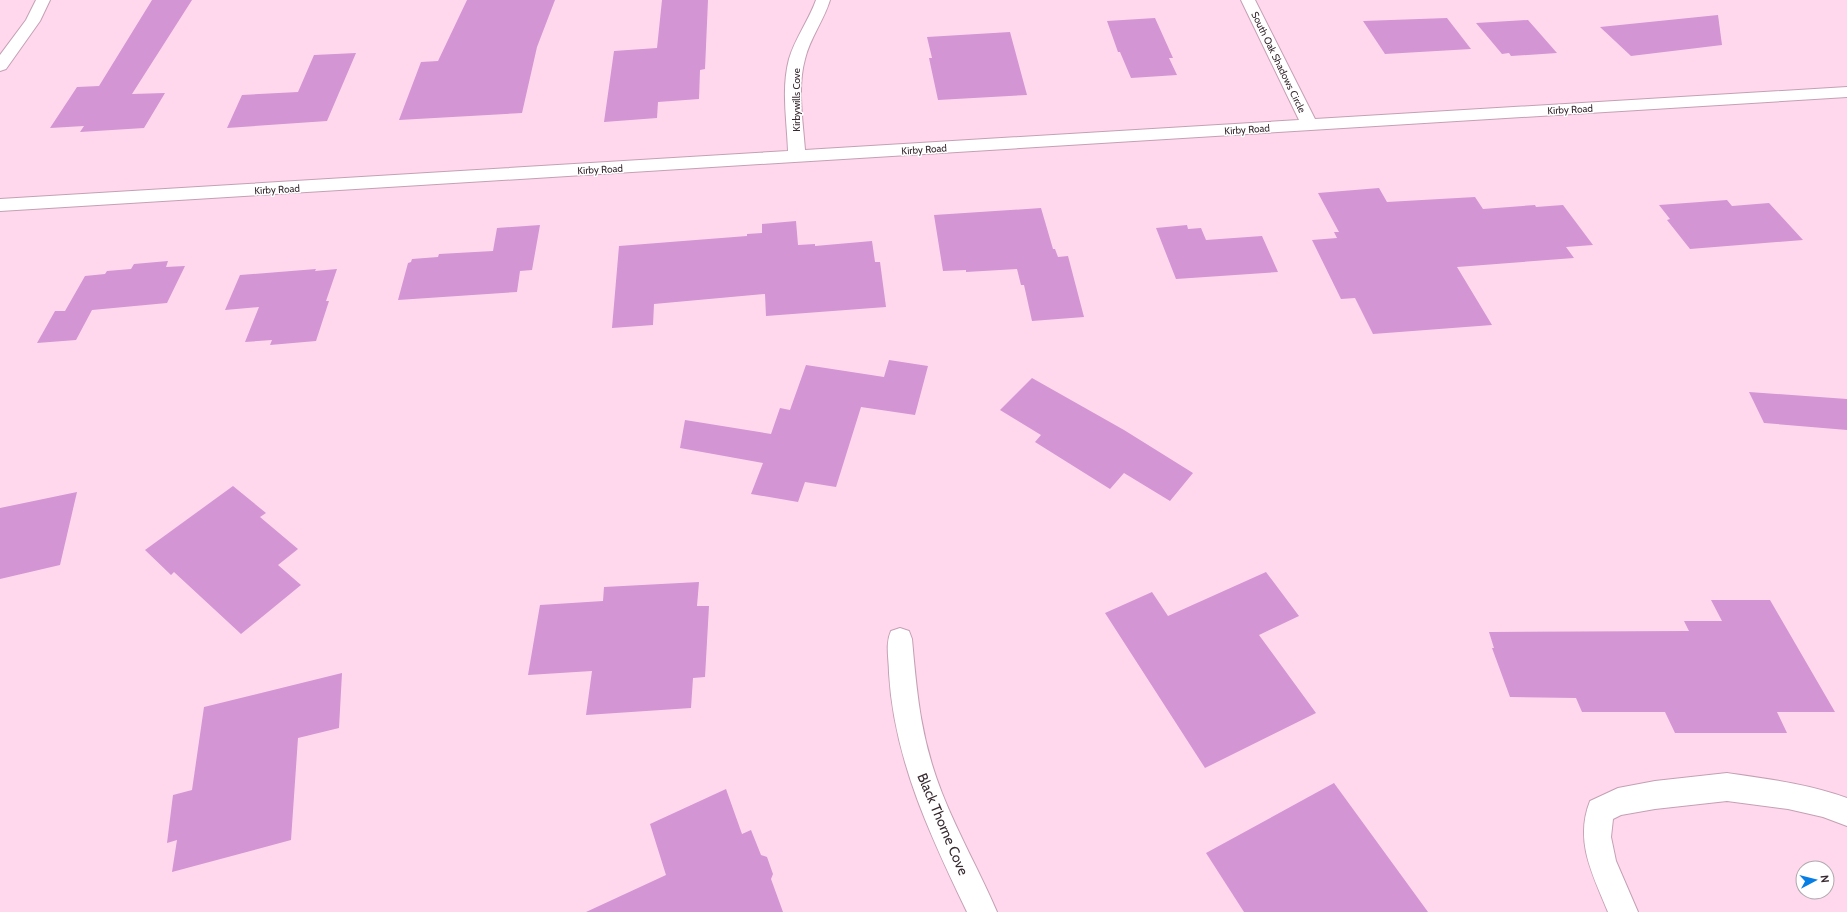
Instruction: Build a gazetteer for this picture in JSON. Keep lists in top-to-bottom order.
{
  "streets": {
    "street": [
      "South Oak Shadows Circle",
      "Kirbywills Cove",
      "Kirby Road",
      "Black Thorne Cove"
    ]
  },
  "crossings": [
    ["South Oak Shadows Circle", "Kirby Road"],
    ["Kirbywills Cove", "Kirby Road"]
  ],
  "north": "right"
}
